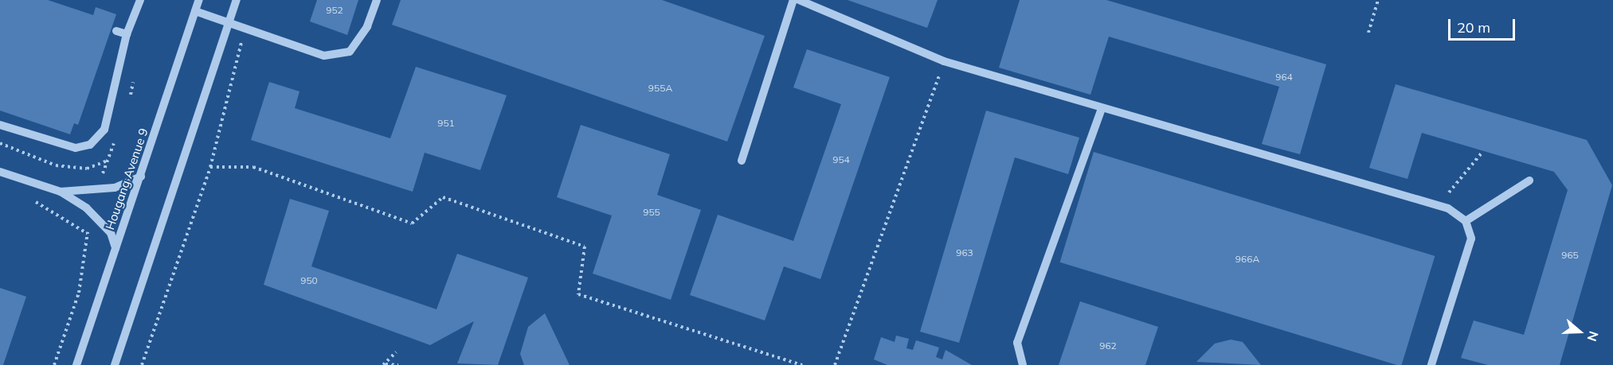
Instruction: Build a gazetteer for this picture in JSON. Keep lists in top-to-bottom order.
{
  "streets": {
    "street": ["Hougang Avenue 9"]
  },
  "house_numbers": [
    "952",
    "964",
    "955A",
    "951",
    "954",
    "955",
    "963",
    "965",
    "966A",
    "950",
    "962"
  ],
  "scale_bar": "20 m",
  "north": "right"
}
